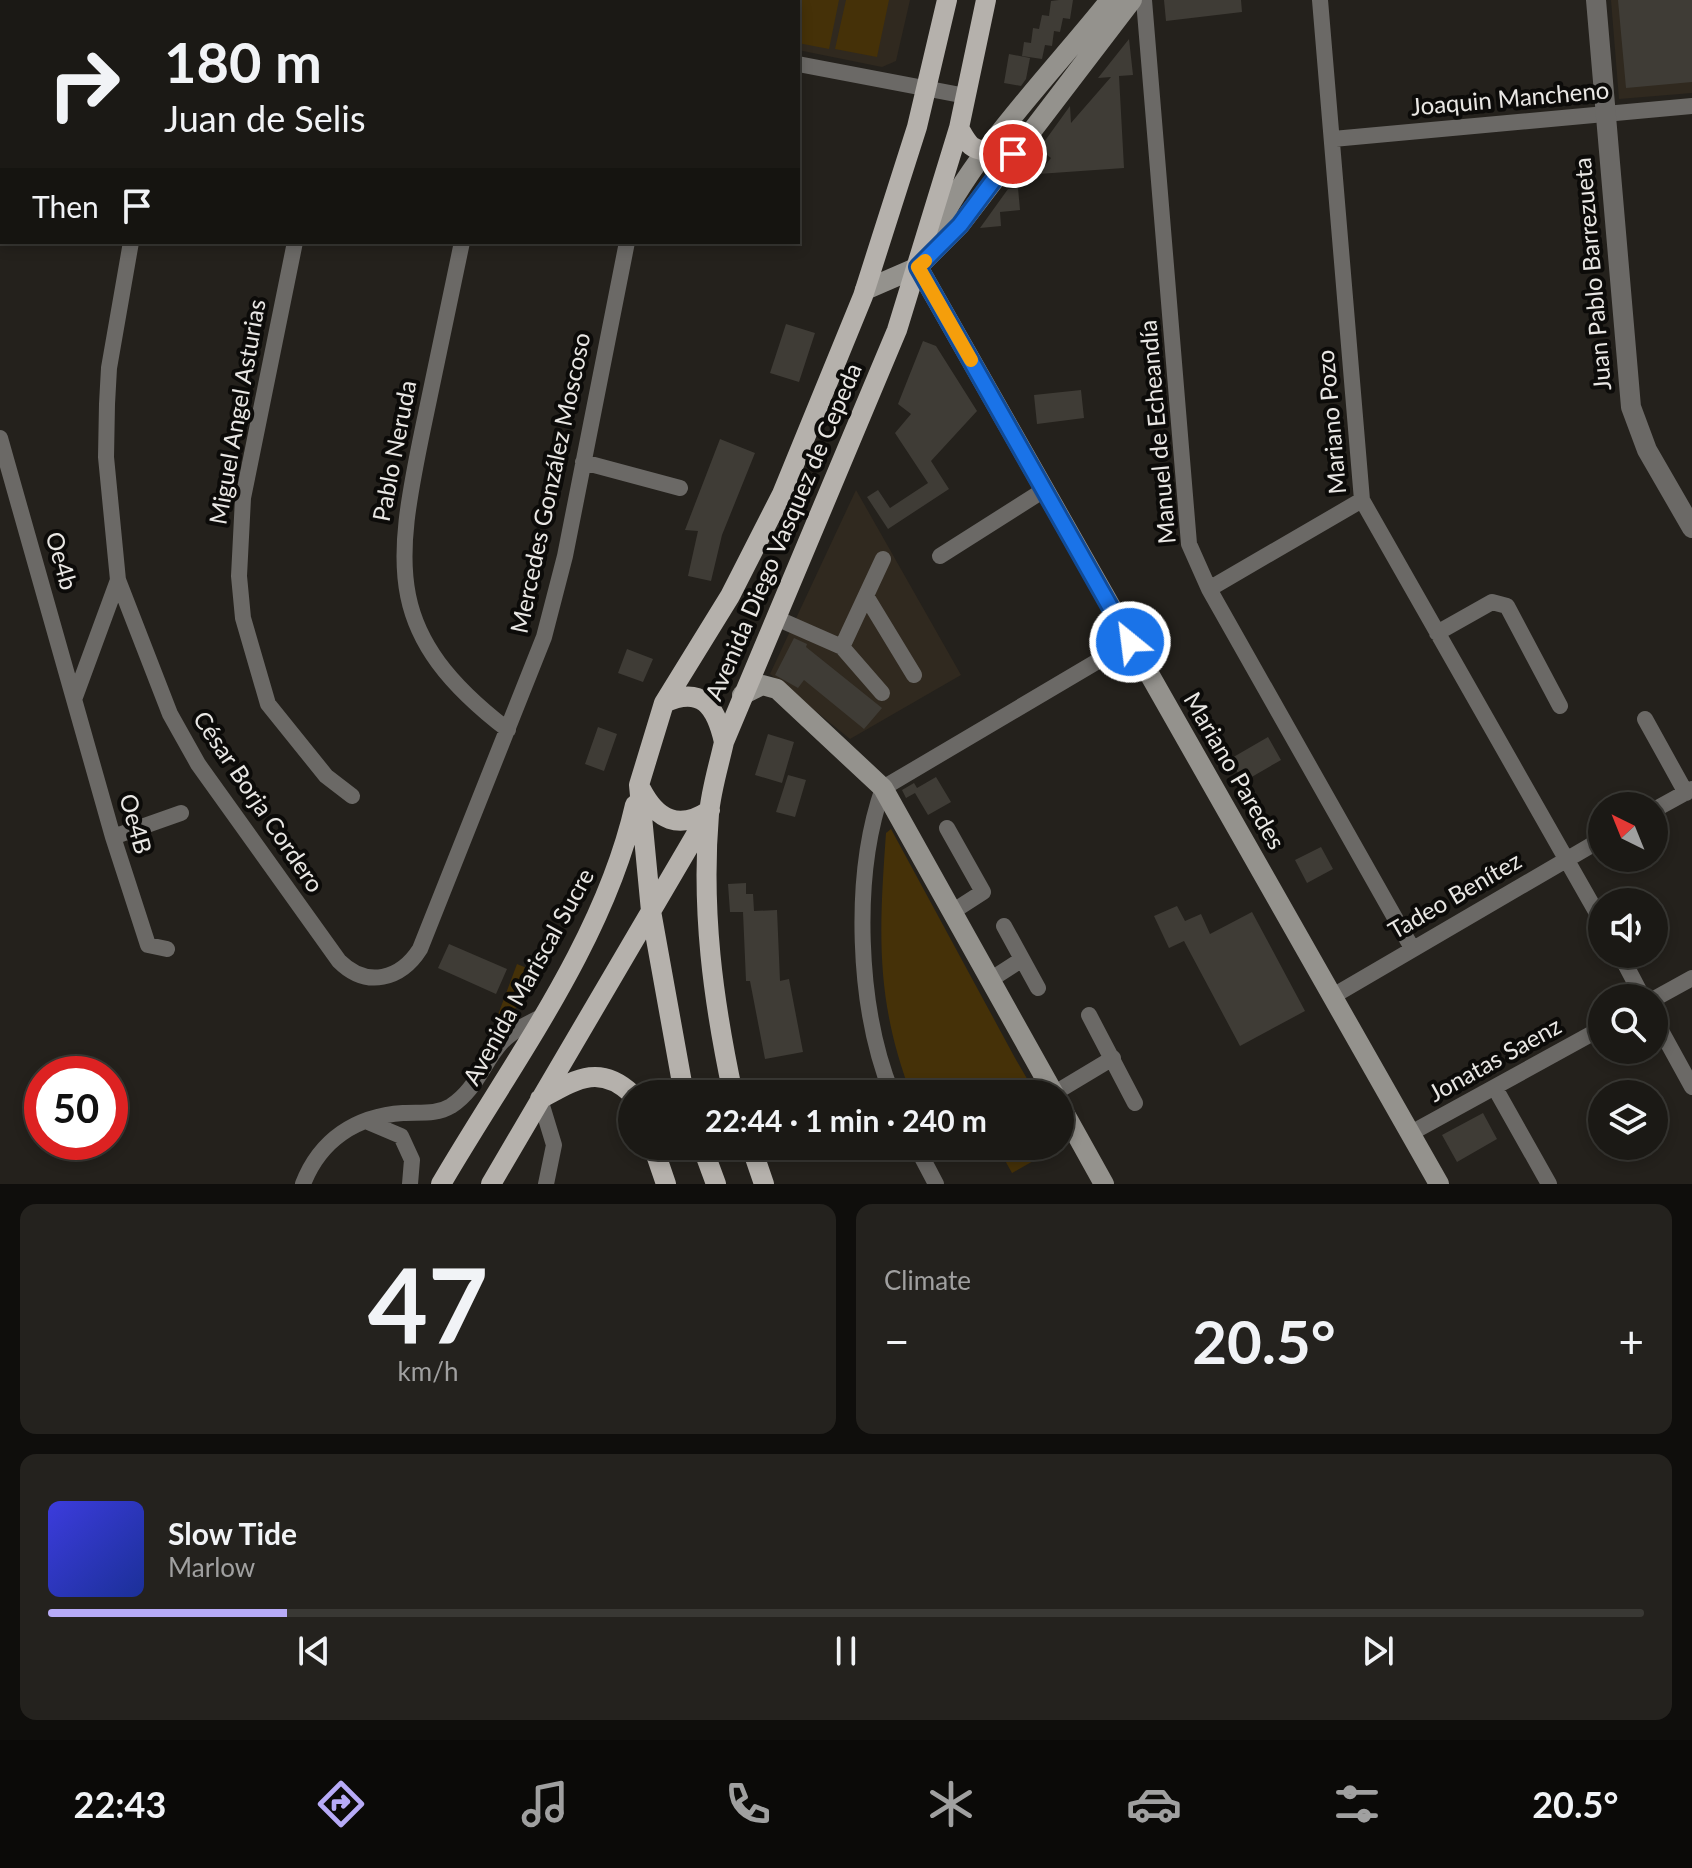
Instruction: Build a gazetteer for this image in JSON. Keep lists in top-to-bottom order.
{
  "streets": {
    "main road": ["Avenida Diego Vasquez de Cepeda", "Mariano Paredes", "Avenida Mariscal Sucre"],
    "street": [
      "Joaquin Mancheno",
      "Juan Pablo Barrezueta",
      "Miguel Angel Asturias",
      "Mariano Pozo",
      "Manuel de Echeandía",
      "Pablo Neruda",
      "Mercedes González Moscoso",
      "Oe4b",
      "César Borja Cordero",
      "Oe4B",
      "Tadeo Benítez",
      "Jonatas Saenz"
    ]
  },
  "crossings": [
    ["Joaquin Mancheno", "Juan Pablo Barrezueta"],
    ["Joaquin Mancheno", "Mariano Pozo"],
    ["Mariano Pozo", "Tadeo Benítez"],
    ["Manuel de Echeandía", "Tadeo Benítez"],
    ["Pablo Neruda", "Mercedes González Moscoso"],
    ["Pablo Neruda", "César Borja Cordero"],
    ["Mercedes González Moscoso", "César Borja Cordero"],
    ["Avenida Diego Vasquez de Cepeda", "Mariano Paredes"],
    ["Avenida Diego Vasquez de Cepeda", "Avenida Mariscal Sucre"],
    ["Oe4b", "Oe4B"],
    ["Mariano Paredes", "Tadeo Benítez"],
    ["Mariano Paredes", "Jonatas Saenz"]
  ],
  "north": "top left",
  "page": {
    "turn": ["180 m", "Juan de Selis"],
    "then": "Then",
    "limit": "50",
    "trip": "22:44 · 1 min · 240 m",
    "tile": [
      ["47", "km/h"],
      "Climate"
    ],
    "heat": ["−", "20.5°", "+"],
    "song": ["Slow Tide", "Marlow"],
    "tabs": ["22:43", "20.5°"]
  }
}
